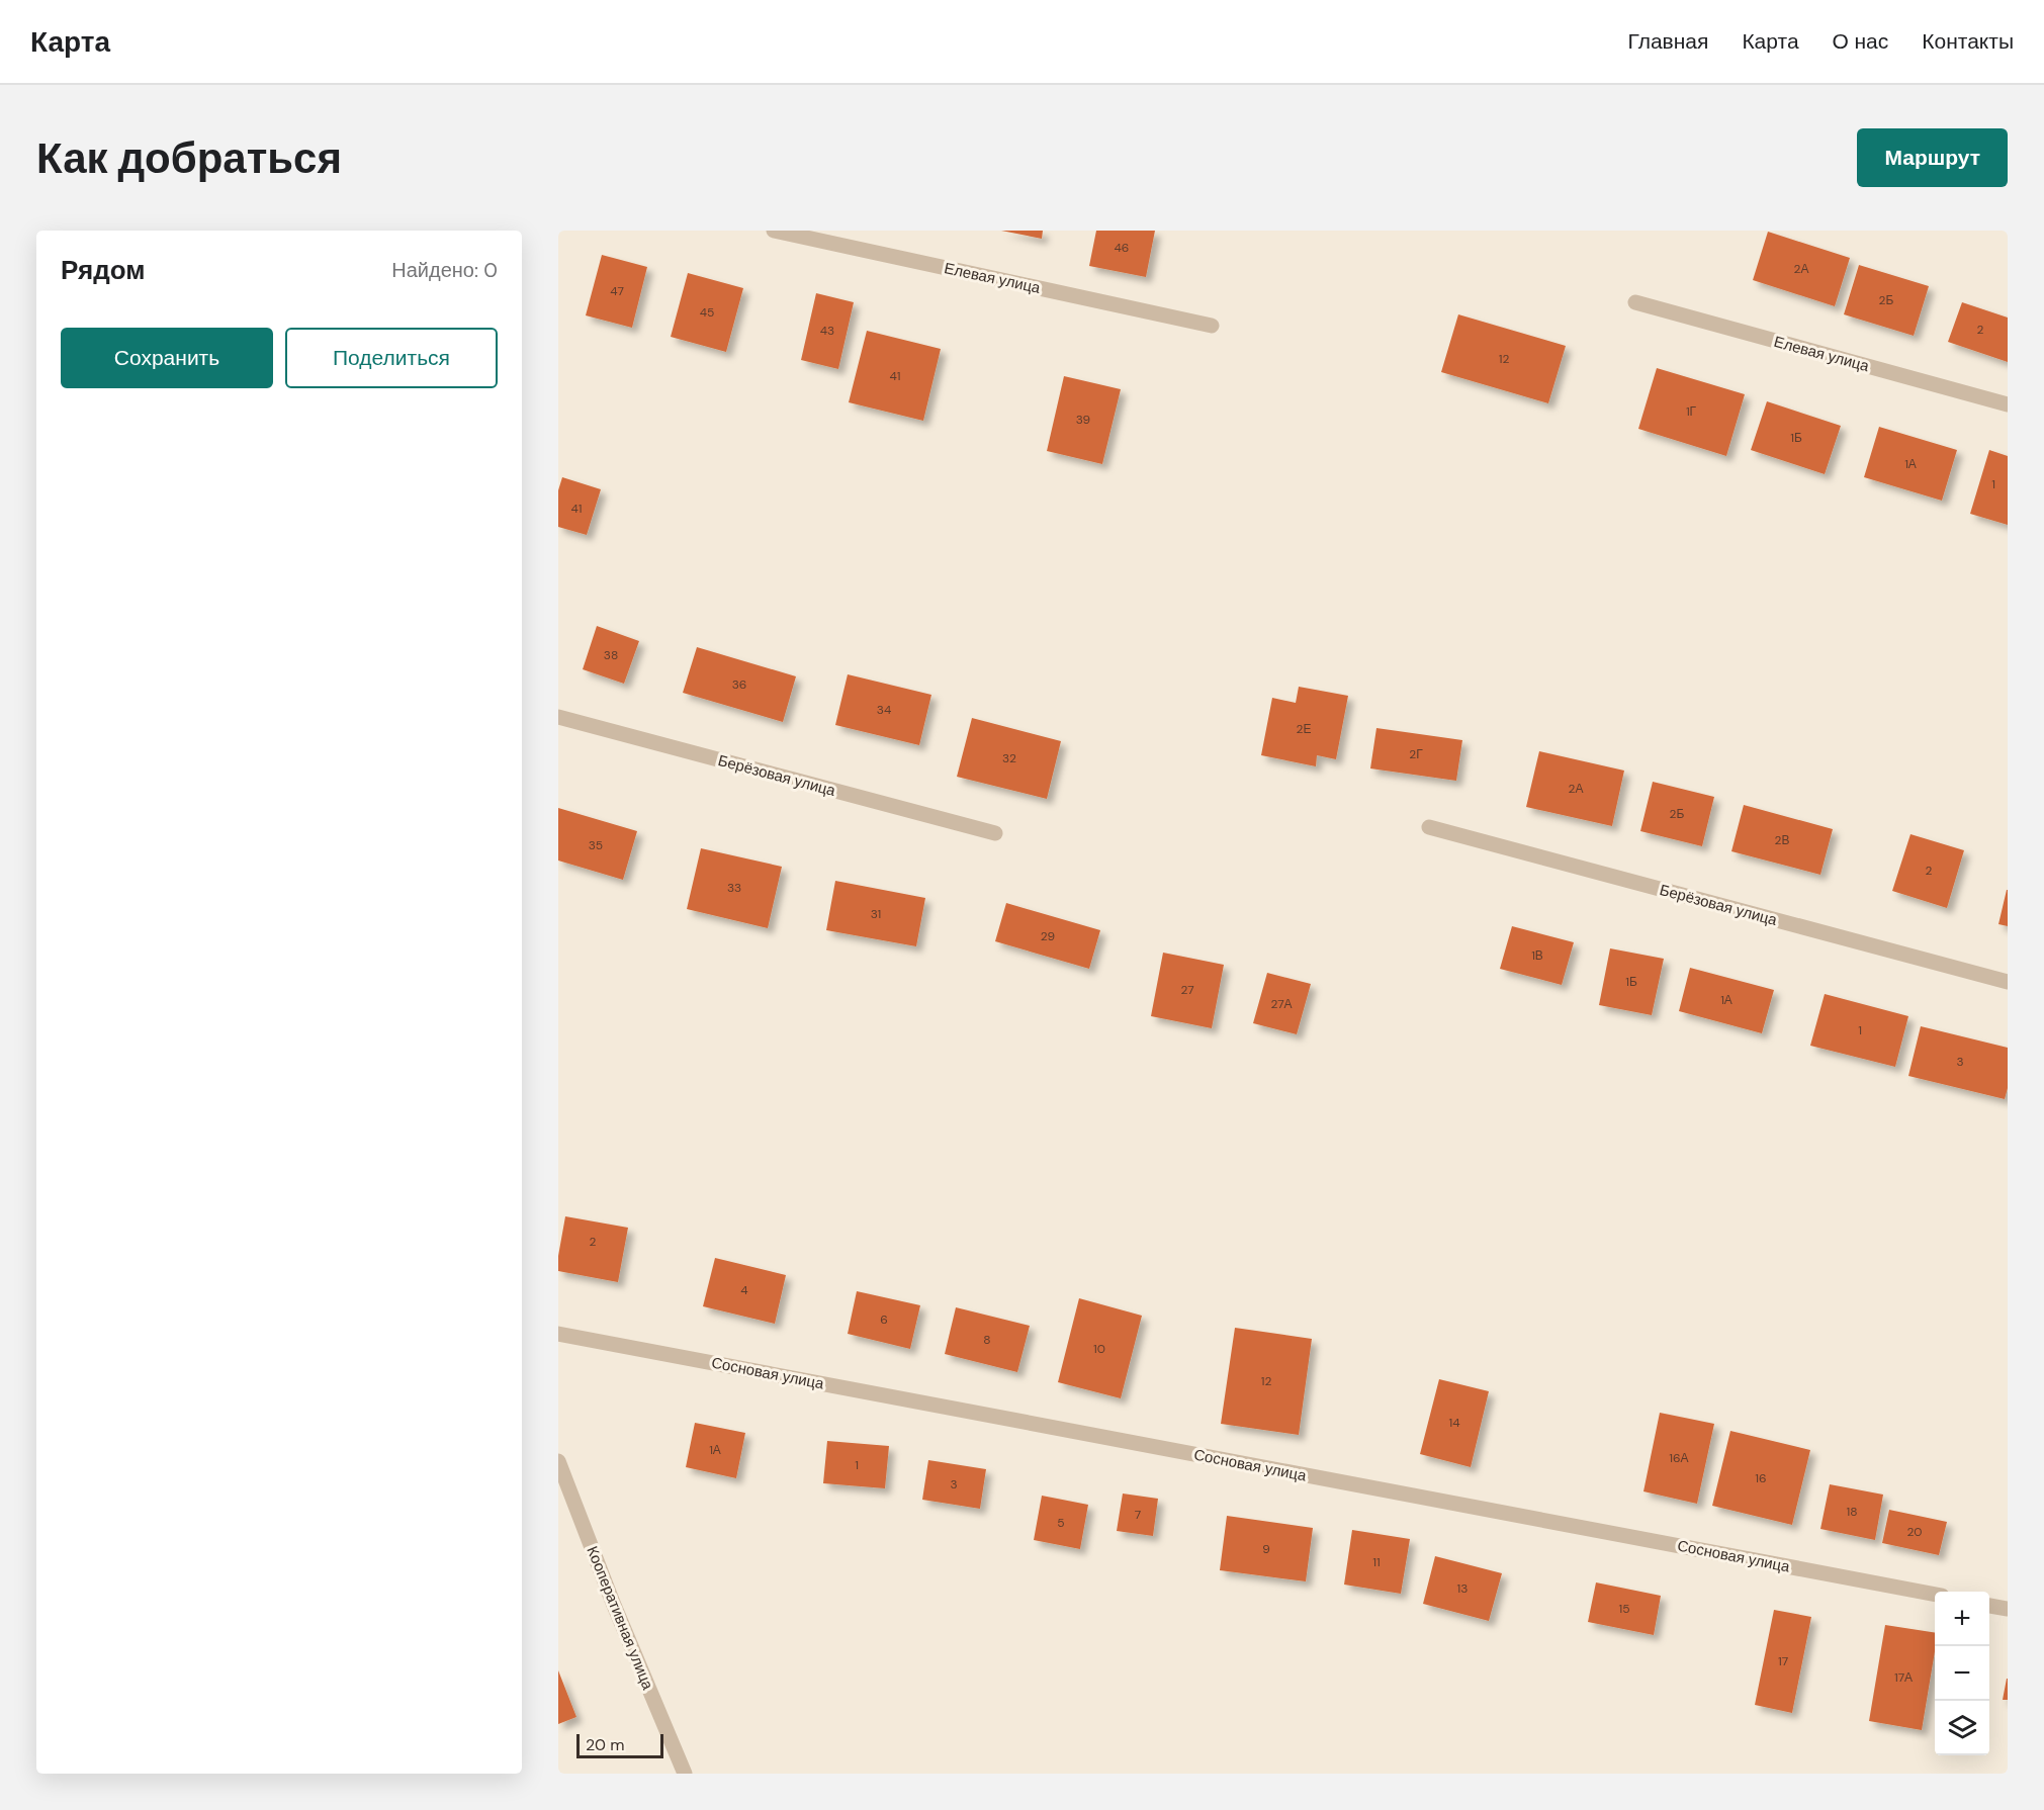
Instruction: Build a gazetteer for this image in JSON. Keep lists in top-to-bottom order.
{
  "streets": {
    "street": [
      "Елевая улица",
      "Берёзовая улица",
      "Сосновая улица",
      "Кооперативная улица"
    ]
  },
  "house_numbers": [
    "46",
    "2А",
    "47",
    "2Б",
    "45",
    "2",
    "43",
    "12",
    "41",
    "1Г",
    "39",
    "1Б",
    "1А",
    "1",
    "41",
    "38",
    "36",
    "34",
    "2Е",
    "2Г",
    "32",
    "2А",
    "2Б",
    "2В",
    "35",
    "2",
    "33",
    "31",
    "29",
    "1В",
    "1Б",
    "27",
    "1А",
    "27А",
    "1",
    "3",
    "2",
    "4",
    "6",
    "8",
    "10",
    "12",
    "14",
    "1А",
    "16А",
    "1",
    "16",
    "3",
    "18",
    "7",
    "5",
    "20",
    "9",
    "11",
    "13",
    "15",
    "17",
    "17А"
  ],
  "scale_bar": "20 m",
  "page": {
    "header": "Карта",
    "nav": [
      "Главная",
      "Карта",
      "О нас",
      "Контакты"
    ],
    "buttons": [
      "Маршрут",
      ["Сохранить", "Поделиться"]
    ],
    "title": "Как добраться",
    "heading": ["Рядом", "Найдено: 0"],
    "map_buttons": ["+", "−"],
    "scale": "20 m"
  }
}
